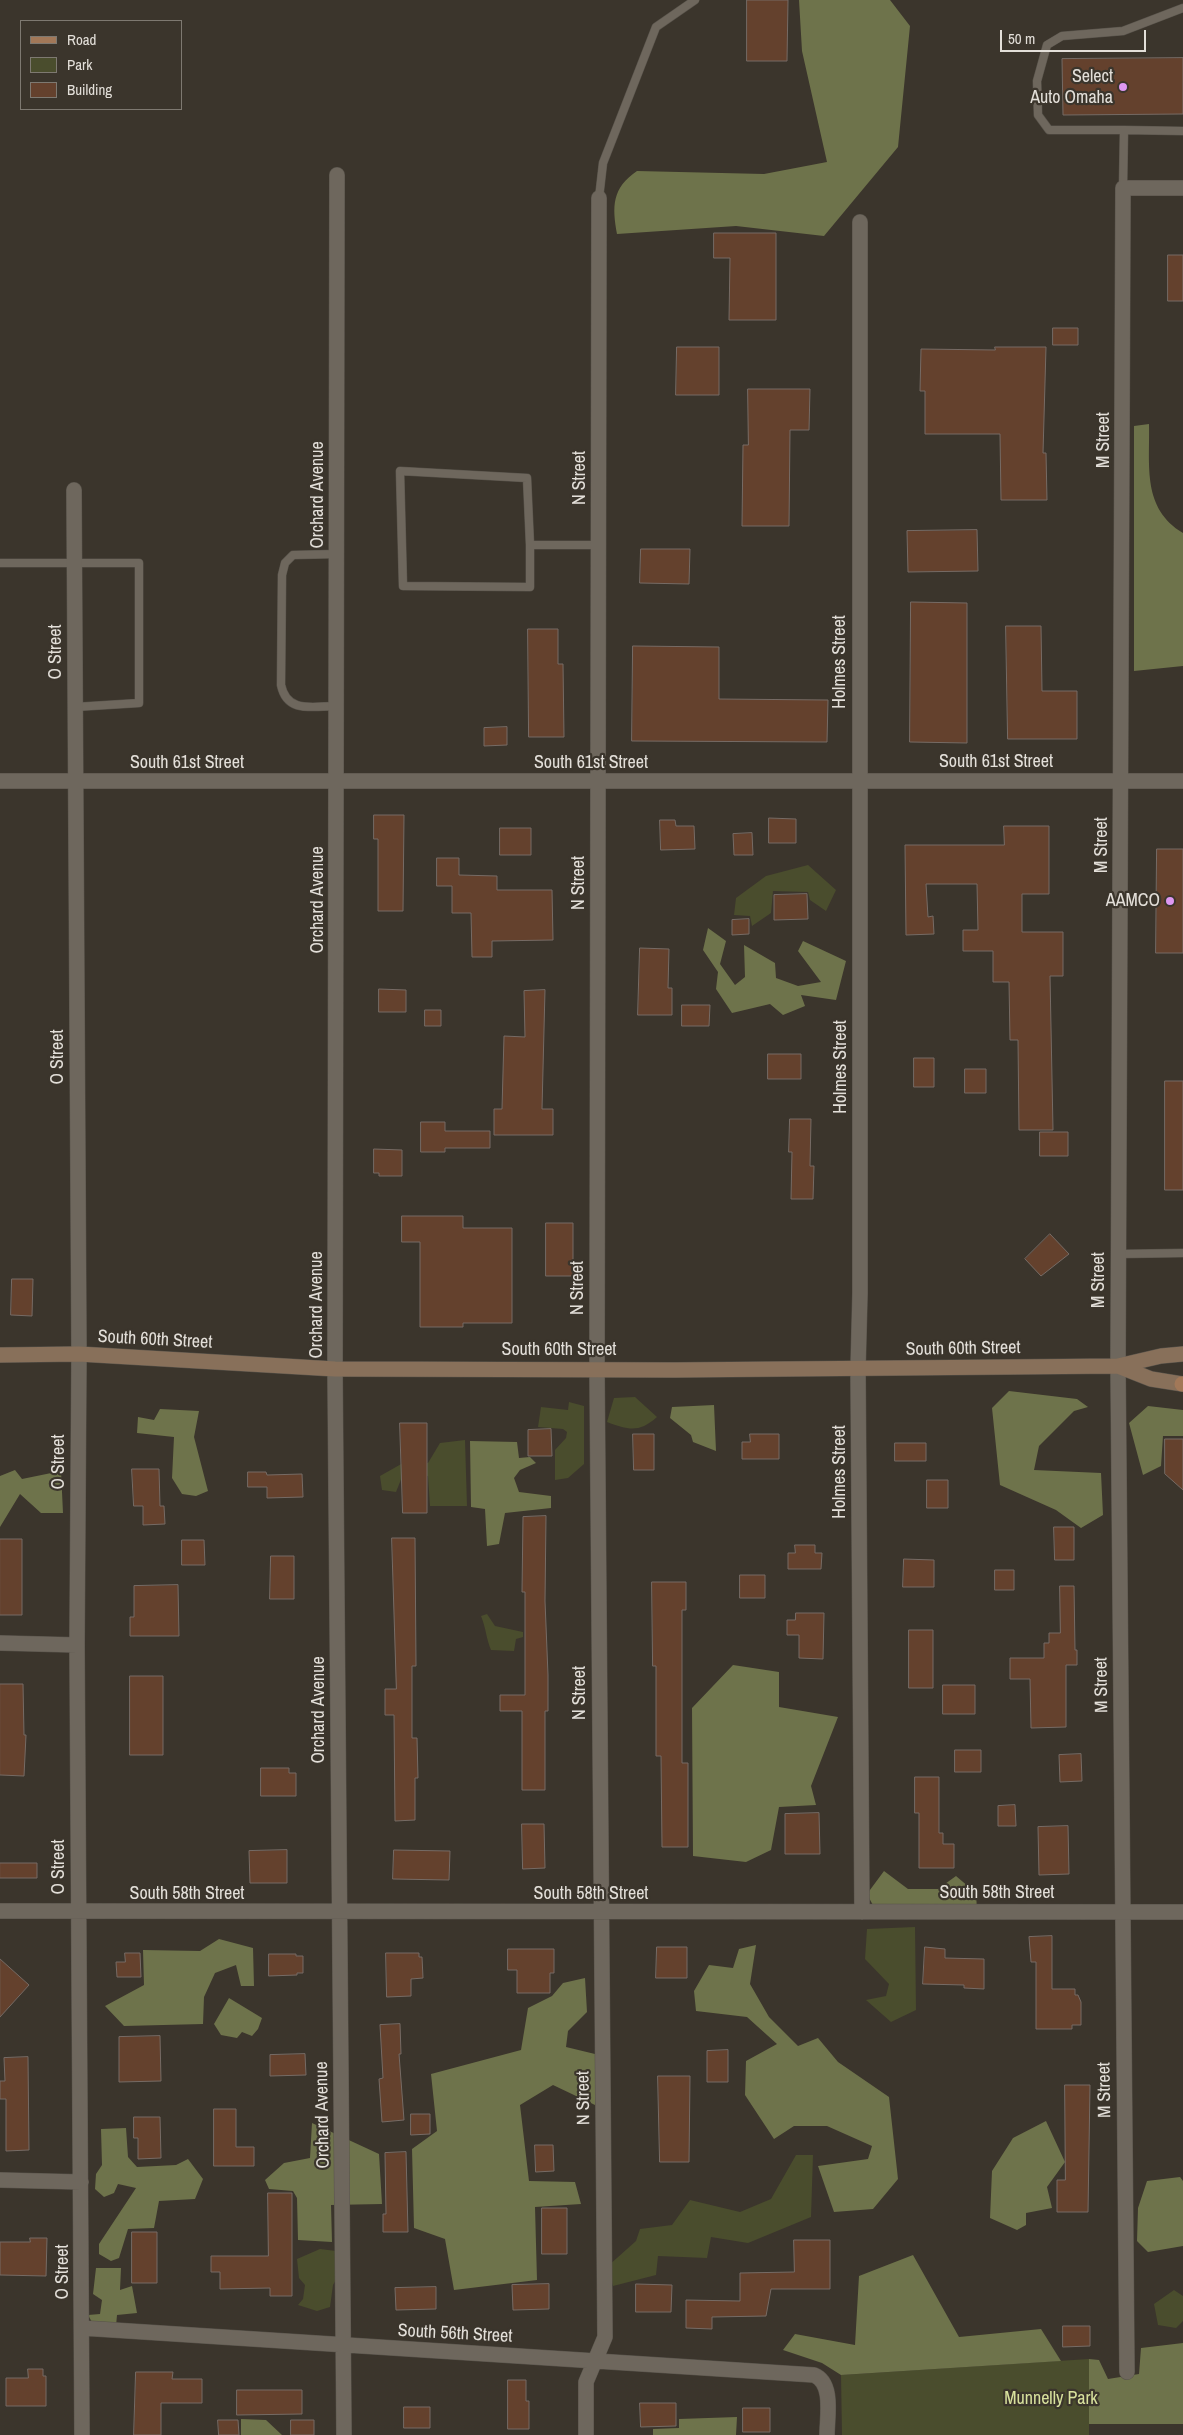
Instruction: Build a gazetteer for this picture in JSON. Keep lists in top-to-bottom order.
{
  "streets": {
    "main road": ["South 60th Street"],
    "street": [
      "M Street",
      "N Street",
      "Orchard Avenue",
      "O Street",
      "Holmes Street",
      "South 61st Street",
      "South 58th Street",
      "South 56th Street"
    ]
  },
  "crossings": [
    ["M Street", "South 61st Street"],
    ["M Street", "South 60th Street"],
    ["M Street", "South 58th Street"],
    ["N Street", "South 61st Street"],
    ["N Street", "South 60th Street"],
    ["N Street", "South 58th Street"],
    ["N Street", "South 56th Street"],
    ["Orchard Avenue", "South 61st Street"],
    ["Orchard Avenue", "South 60th Street"],
    ["Orchard Avenue", "South 58th Street"],
    ["Orchard Avenue", "South 56th Street"],
    ["O Street", "South 61st Street"],
    ["O Street", "South 60th Street"],
    ["O Street", "South 58th Street"],
    ["O Street", "South 56th Street"],
    ["Holmes Street", "South 61st Street"],
    ["Holmes Street", "South 60th Street"],
    ["Holmes Street", "South 58th Street"]
  ],
  "parks": ["Munnelly Park"],
  "places": ["Select Auto Omaha", "AAMCO"],
  "legend": ["Road", "Park", "Building"],
  "scale_bar": "50 m"
}
